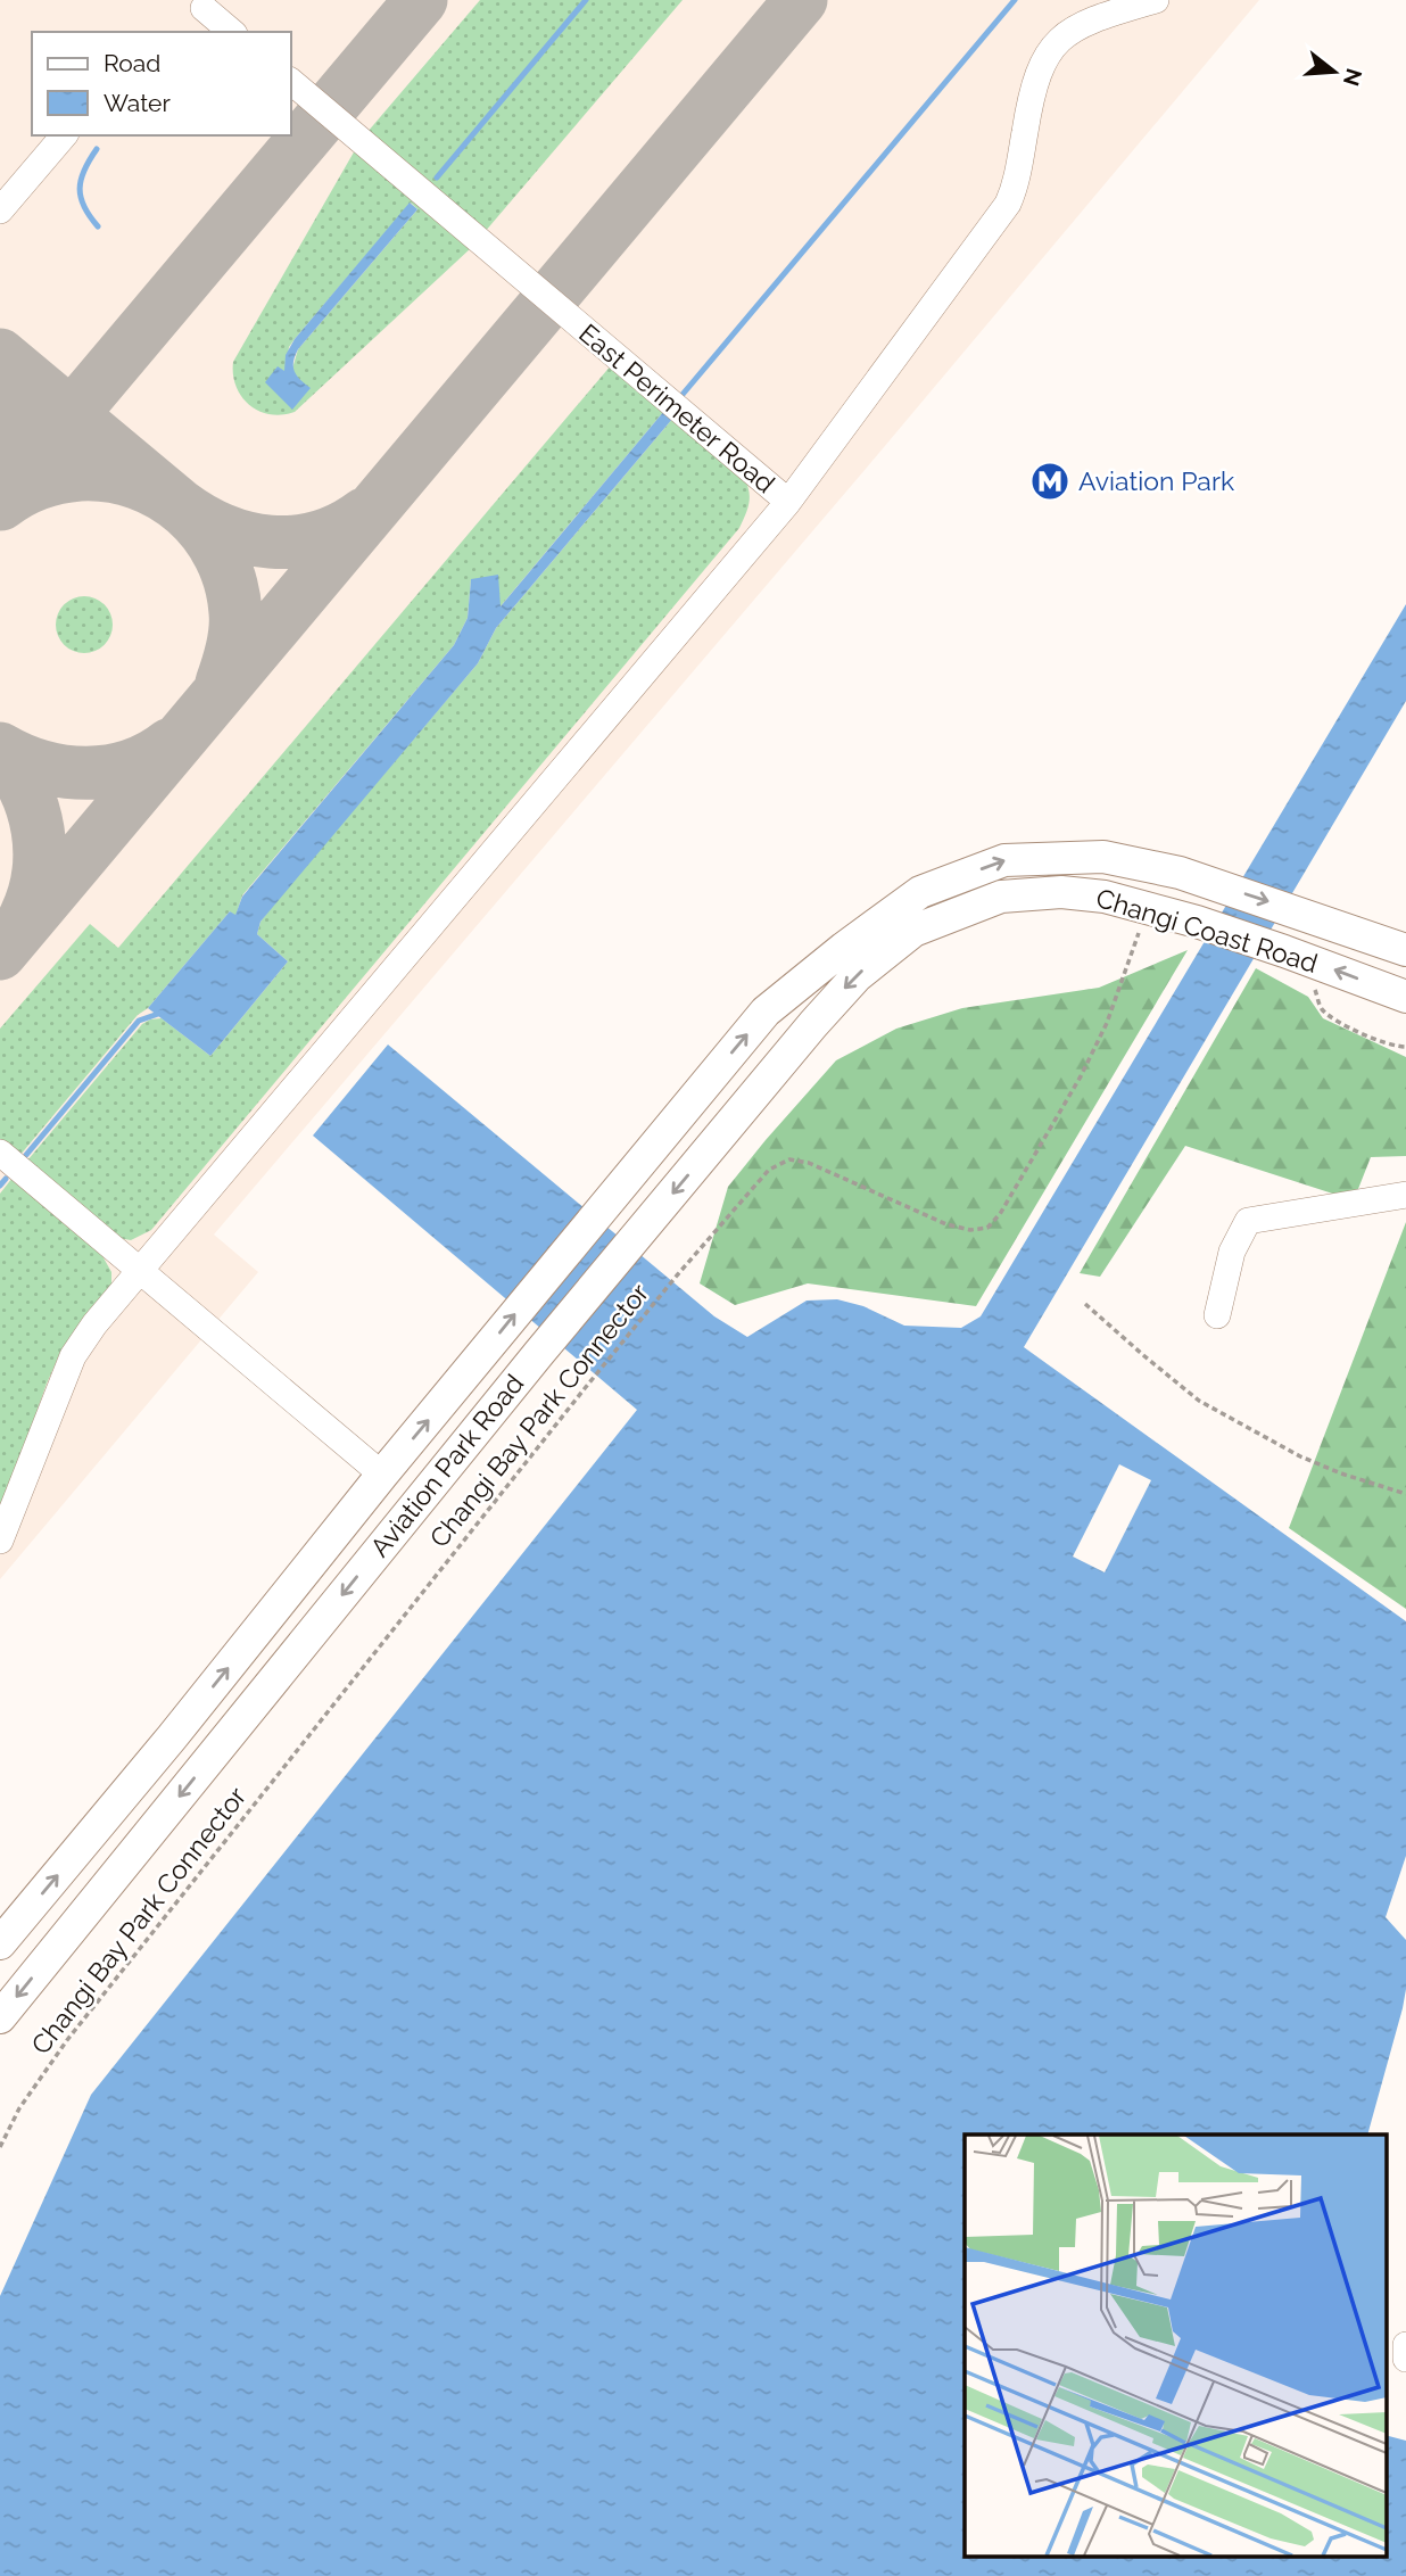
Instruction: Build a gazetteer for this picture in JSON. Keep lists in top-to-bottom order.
{
  "streets": {
    "main road": ["Changi Coast Road", "Aviation Park Road"],
    "lane": ["East Perimeter Road"],
    "path": ["Changi Bay Park Connector"]
  },
  "crossings": [
    ["Changi Coast Road", "Aviation Park Road"]
  ],
  "places": {
    "metro station": ["Aviation Park"]
  },
  "legend": ["Road", "Water"],
  "north": "right"
}
